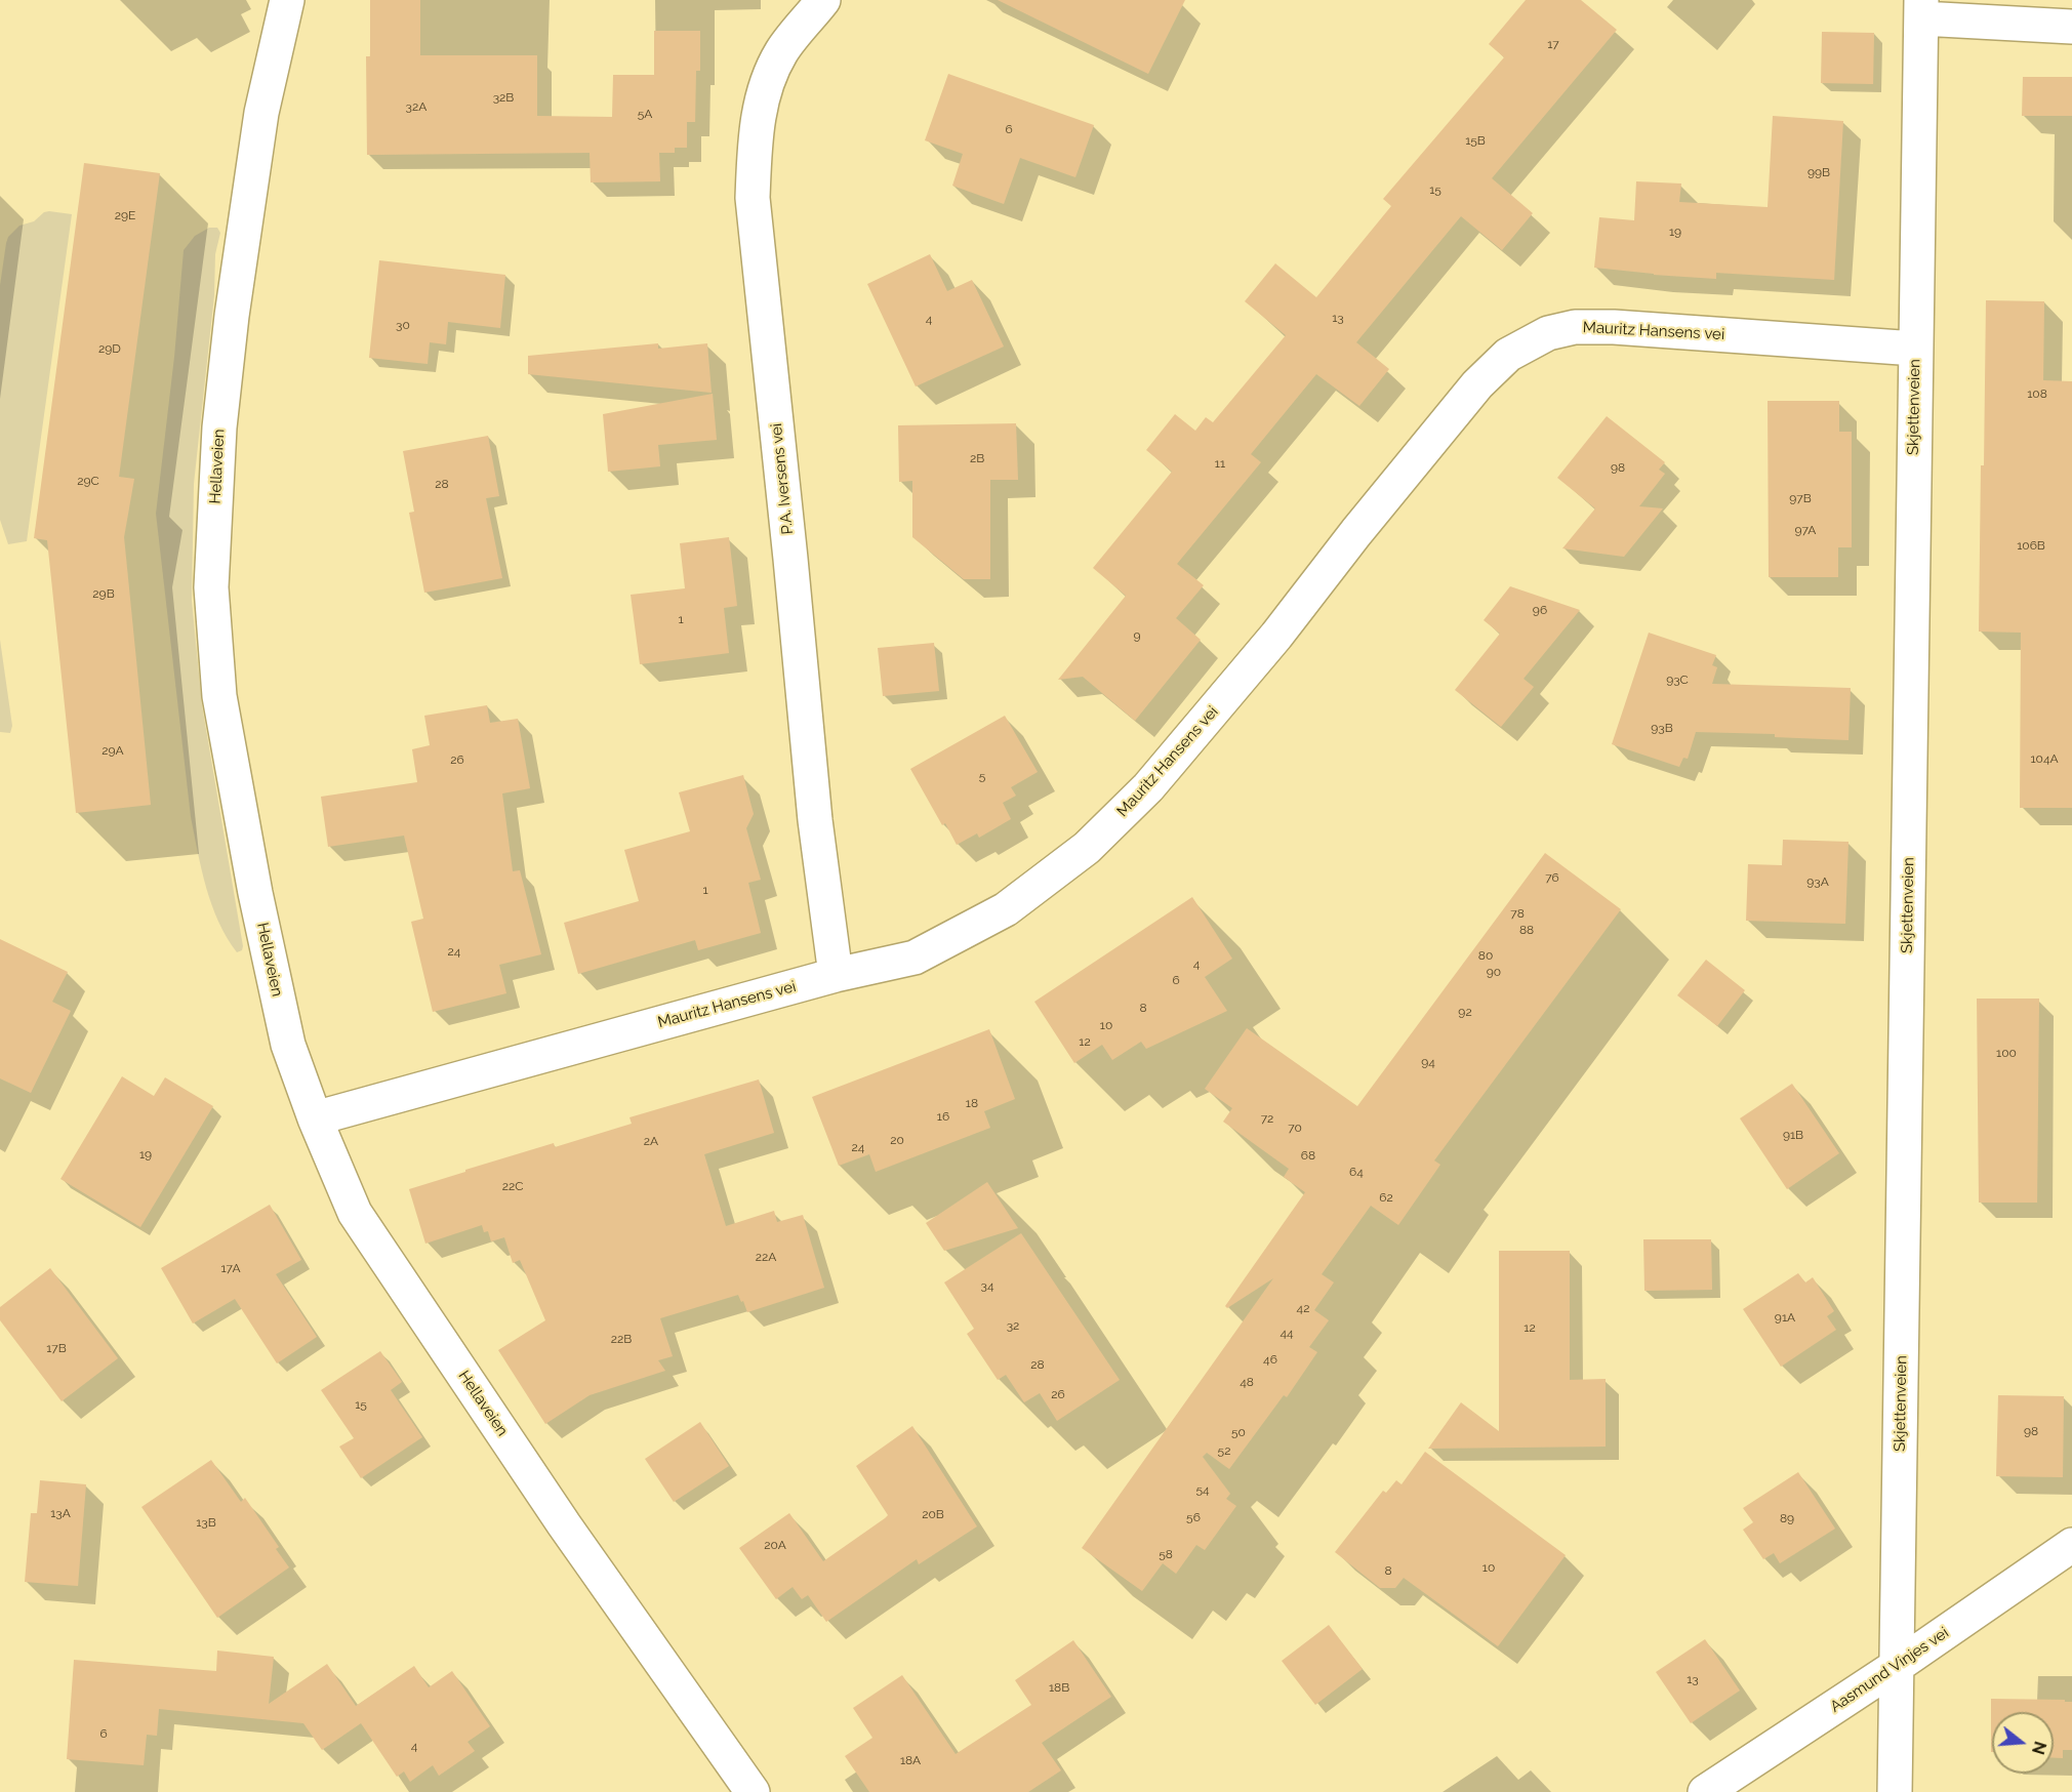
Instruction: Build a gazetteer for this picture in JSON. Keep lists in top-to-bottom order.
{
  "streets": {
    "street": [
      "Mauritz Hansens vei",
      "Skjettenveien",
      "Hellaveien",
      "P.A. Iversens vei",
      "Aasmund Vinjes vei"
    ]
  },
  "crossings": [
    ["Mauritz Hansens vei", "Skjettenveien"],
    ["Mauritz Hansens vei", "Hellaveien"],
    ["Mauritz Hansens vei", "P.A. Iversens vei"],
    ["Skjettenveien", "Aasmund Vinjes vei"]
  ],
  "house_numbers": [
    "17",
    "32B",
    "32A",
    "5A",
    "6",
    "15B",
    "99B",
    "15",
    "29E",
    "19",
    "13",
    "4",
    "30",
    "29D",
    "108",
    "2B",
    "11",
    "98",
    "29C",
    "28",
    "97B",
    "97A",
    "106B",
    "29B",
    "96",
    "1",
    "9",
    "93C",
    "93B",
    "29A",
    "104A",
    "26",
    "5",
    "76",
    "93A",
    "1",
    "78",
    "88",
    "24",
    "80",
    "4",
    "90",
    "6",
    "8",
    "92",
    "10",
    "12",
    "100",
    "94",
    "18",
    "16",
    "72",
    "70",
    "91B",
    "20",
    "2A",
    "24",
    "19",
    "68",
    "64",
    "22C",
    "62",
    "22A",
    "17A",
    "34",
    "42",
    "91A",
    "32",
    "12",
    "44",
    "22B",
    "17B",
    "46",
    "28",
    "48",
    "26",
    "15",
    "98",
    "50",
    "52",
    "54",
    "13A",
    "20B",
    "56",
    "89",
    "13B",
    "20A",
    "58",
    "10",
    "8",
    "13",
    "18B",
    "6",
    "4",
    "18A"
  ],
  "north": "right"
}
